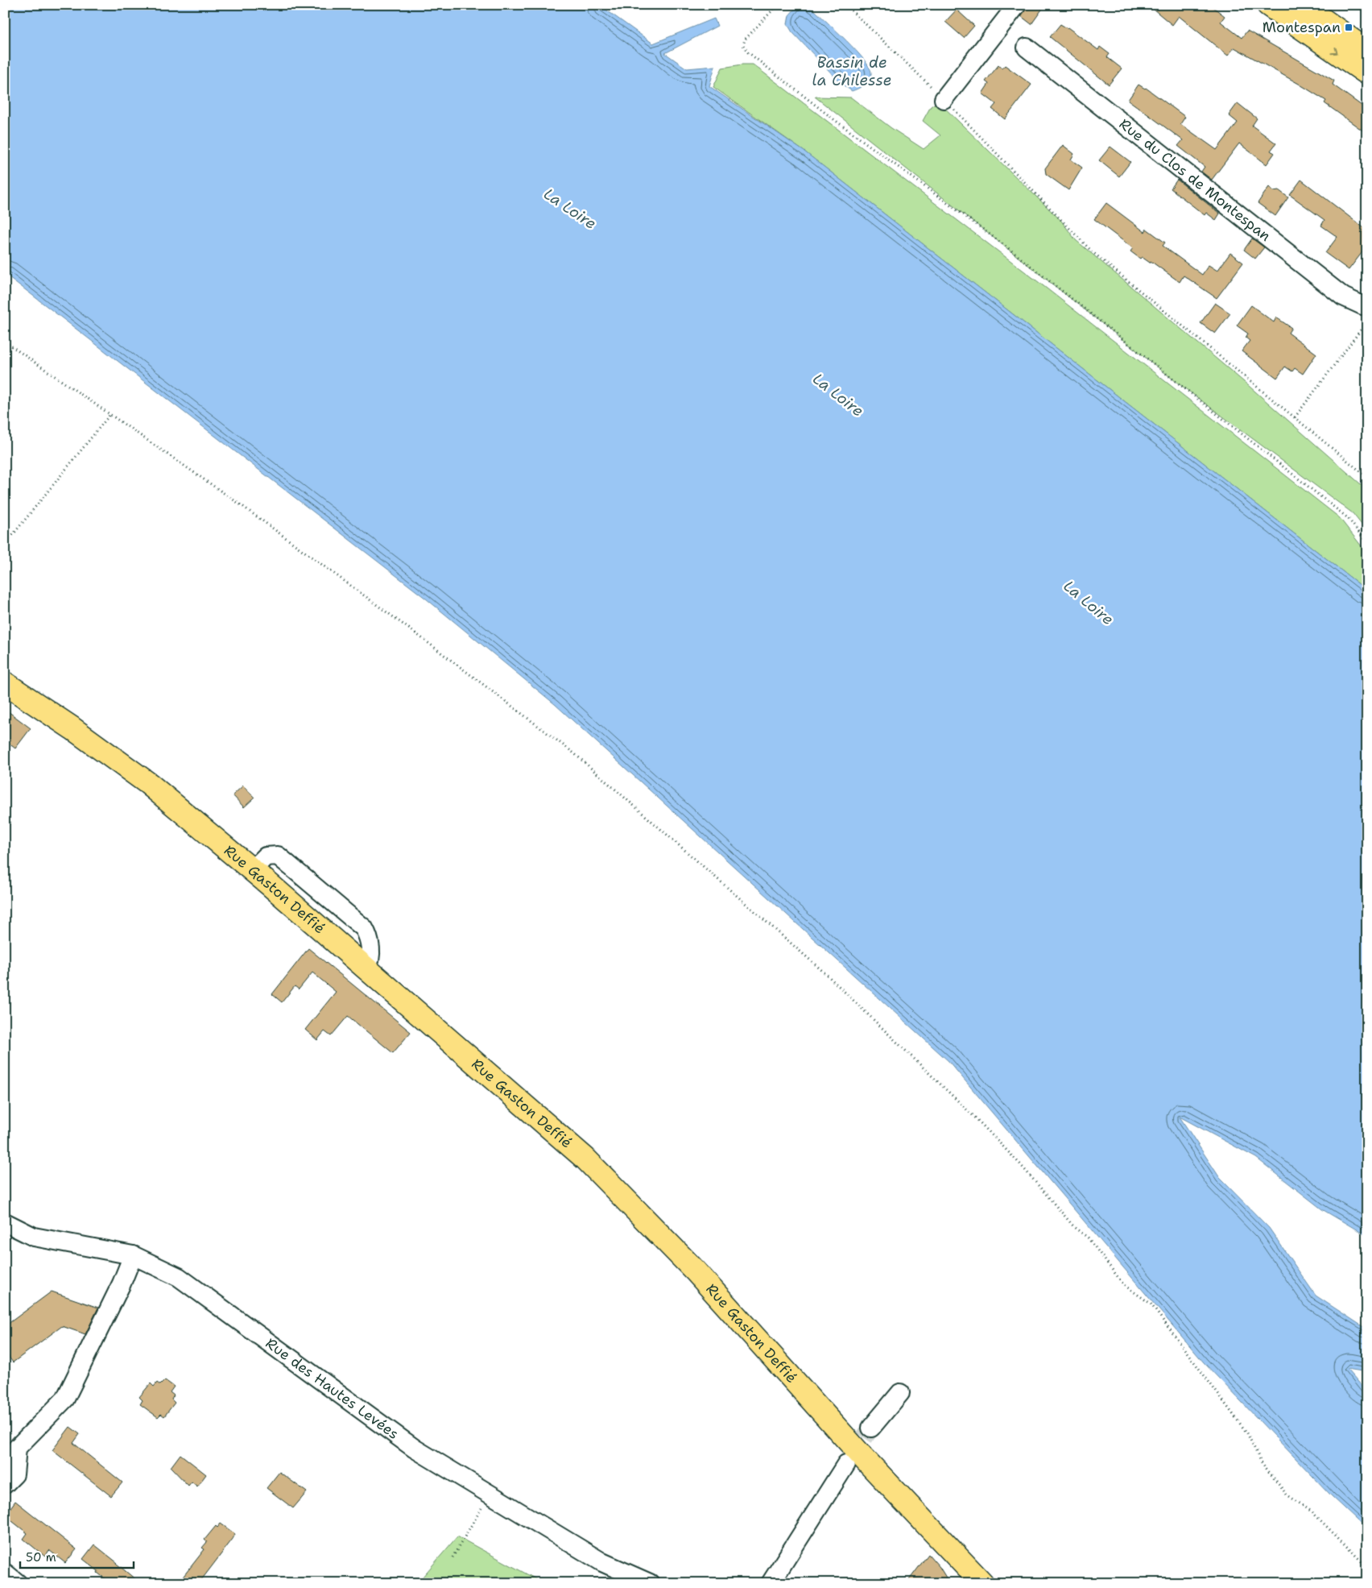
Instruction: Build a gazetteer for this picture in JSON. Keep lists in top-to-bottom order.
{
  "streets": {
    "main road": ["Rue Gaston Deffié"],
    "street": ["Rue du Clos de Montespan", "Rue des Hautes Levées"]
  },
  "water": ["Bassin de la Chilesse", "La Loire"],
  "places": {
    "transit": ["Montespan"]
  },
  "scale_bar": "50 m"
}
